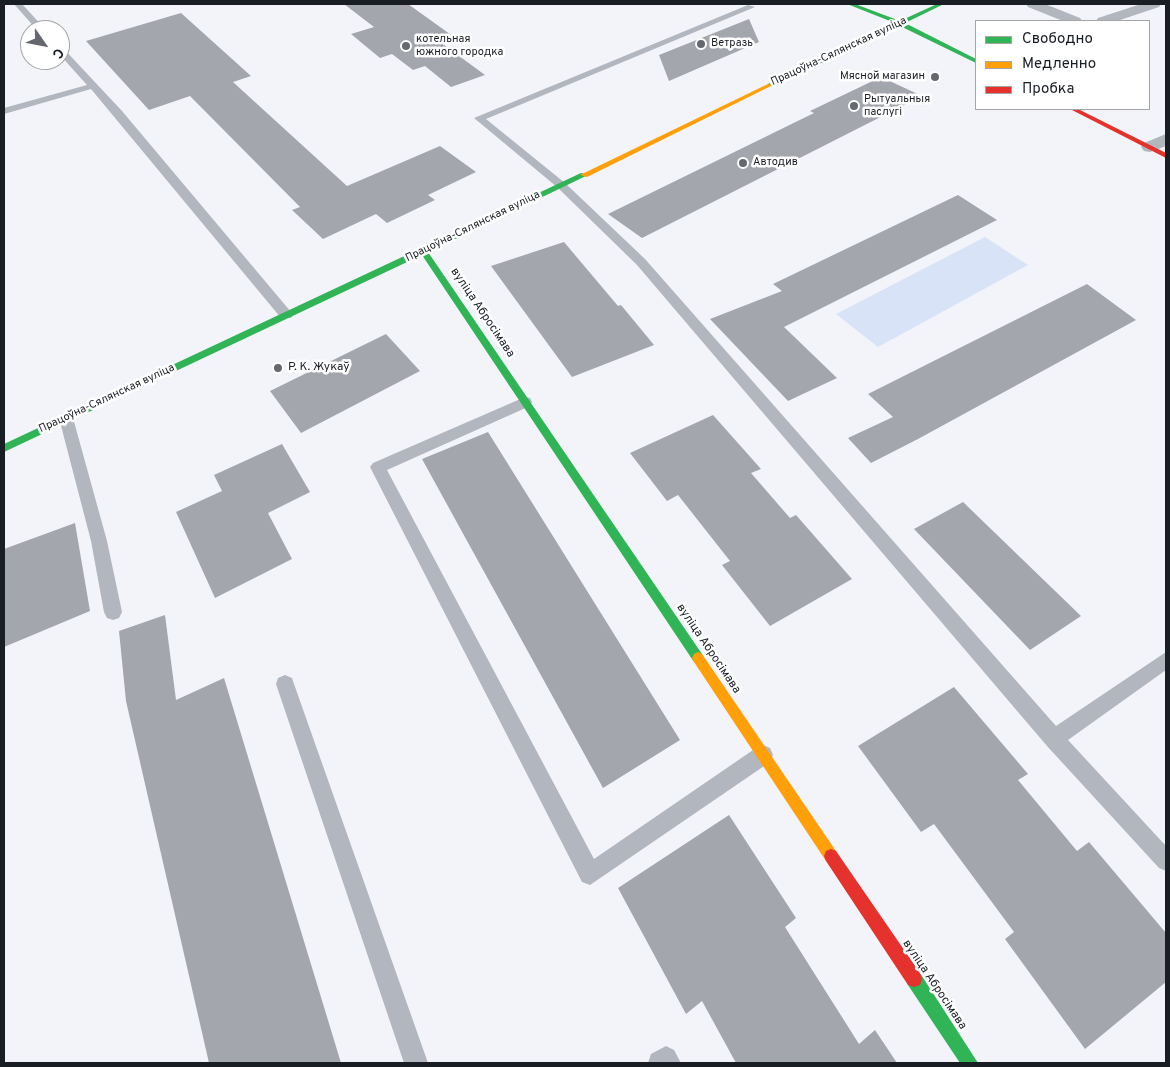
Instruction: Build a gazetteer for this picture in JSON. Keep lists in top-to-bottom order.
{
  "streets": {
    "main road": ["Працоўна-Сялянская вуліца", "вуліца Абросімава"]
  },
  "crossings": [
    ["Працоўна-Сялянская вуліца", "вуліца Абросімава"]
  ],
  "places": [
    "Ветразь",
    "котельная южного городка",
    "Мясной магазин",
    "Рытуальныя паслугі",
    "Автодив",
    "Р. К. Жукаў"
  ],
  "legend": ["Свободно", "Медленно", "Пробка"],
  "north": "bottom right"
}
